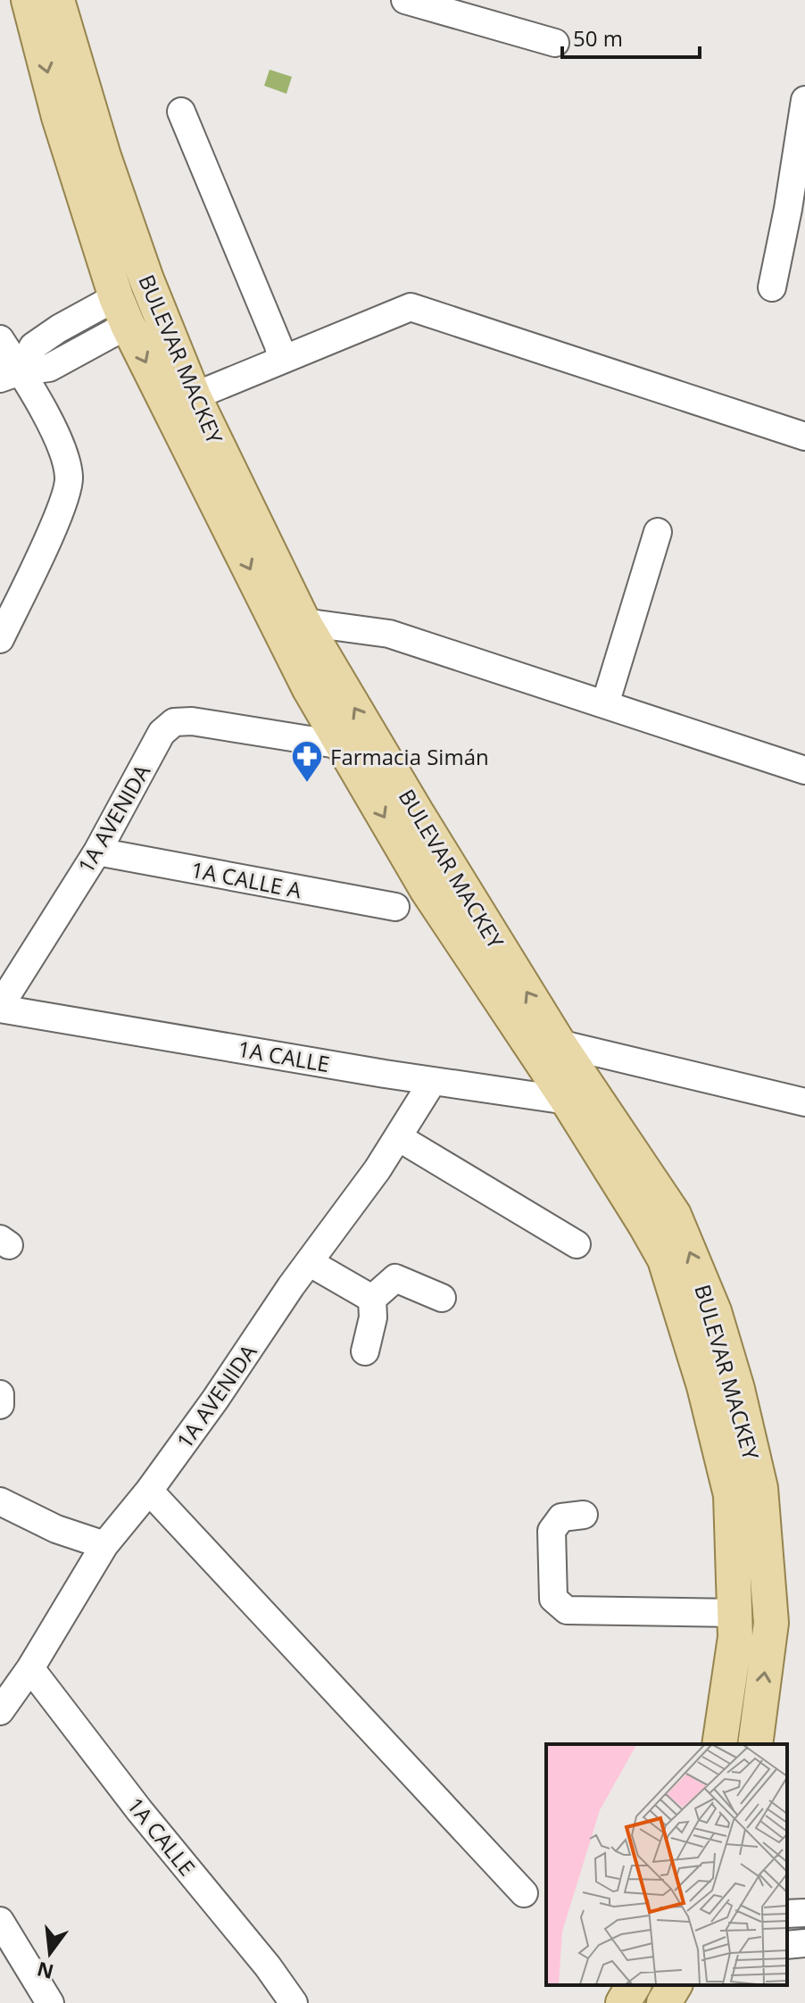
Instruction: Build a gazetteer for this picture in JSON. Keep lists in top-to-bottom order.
{
  "streets": {
    "main road": ["BULEVAR MACKEY"],
    "street": ["1A AVENIDA", "1A CALLE A", "1A CALLE"]
  },
  "crossings": [
    ["BULEVAR MACKEY", "1A AVENIDA"],
    ["BULEVAR MACKEY", "1A CALLE"],
    ["1A AVENIDA", "1A CALLE A"],
    ["1A AVENIDA", "1A CALLE"]
  ],
  "places": {
    "pharmacy": ["Farmacia Simán"]
  },
  "scale_bar": "50 m",
  "north": "bottom"
}
